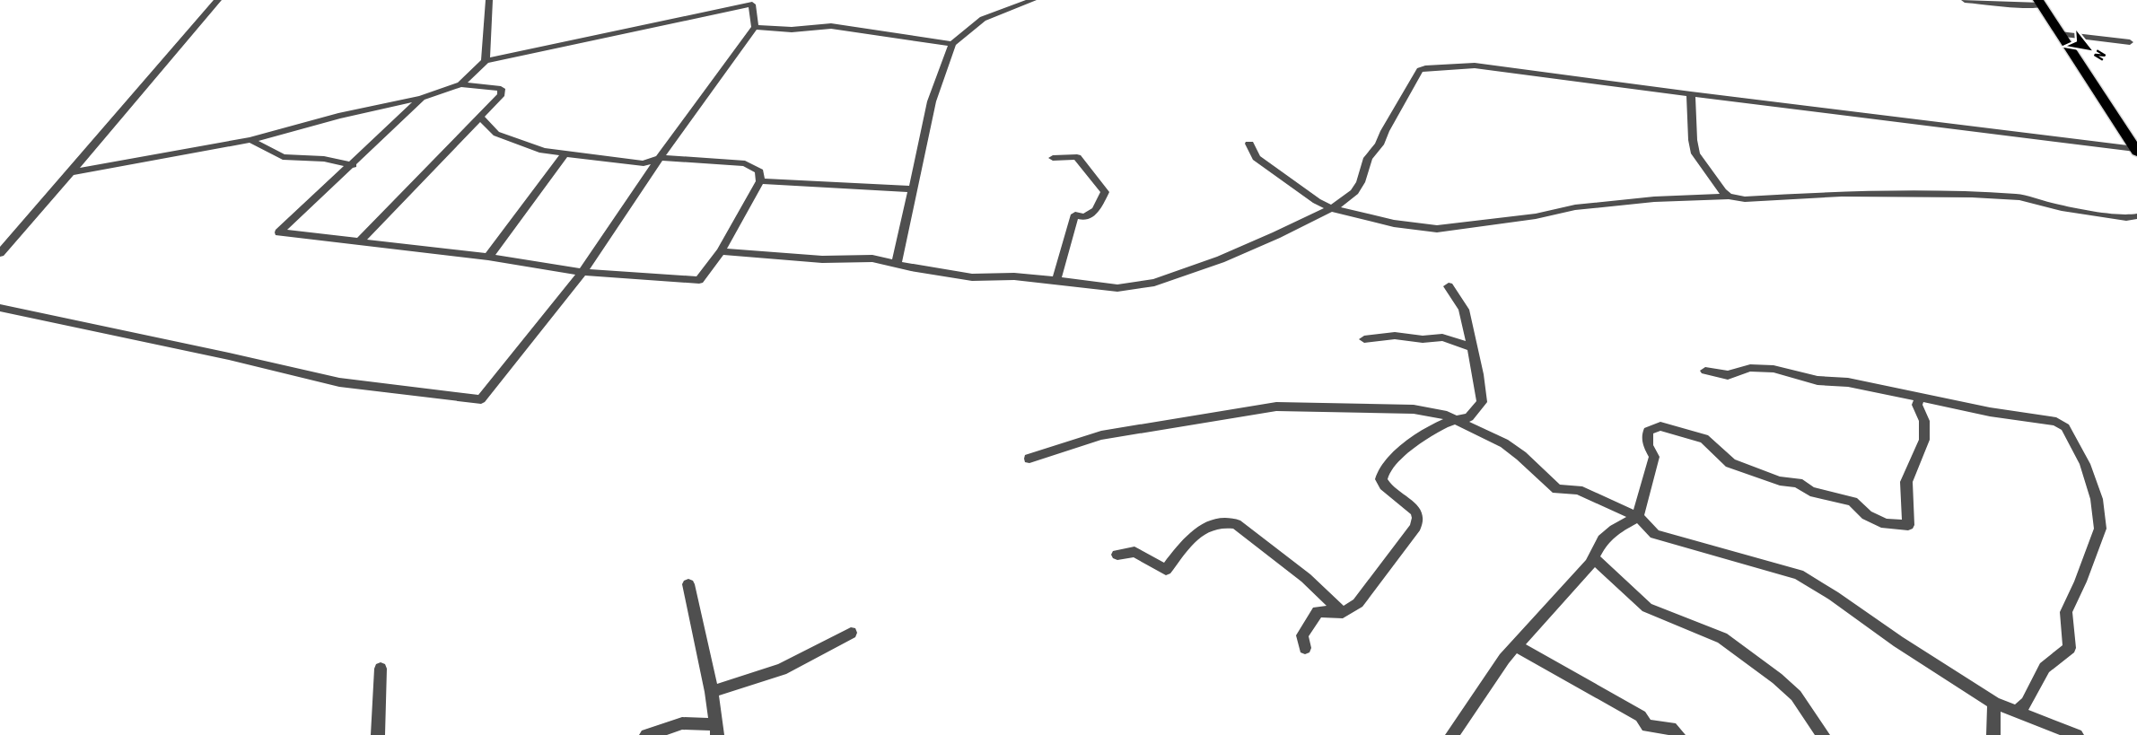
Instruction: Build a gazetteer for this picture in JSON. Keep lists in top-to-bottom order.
{
  "north": "bottom right"
}
